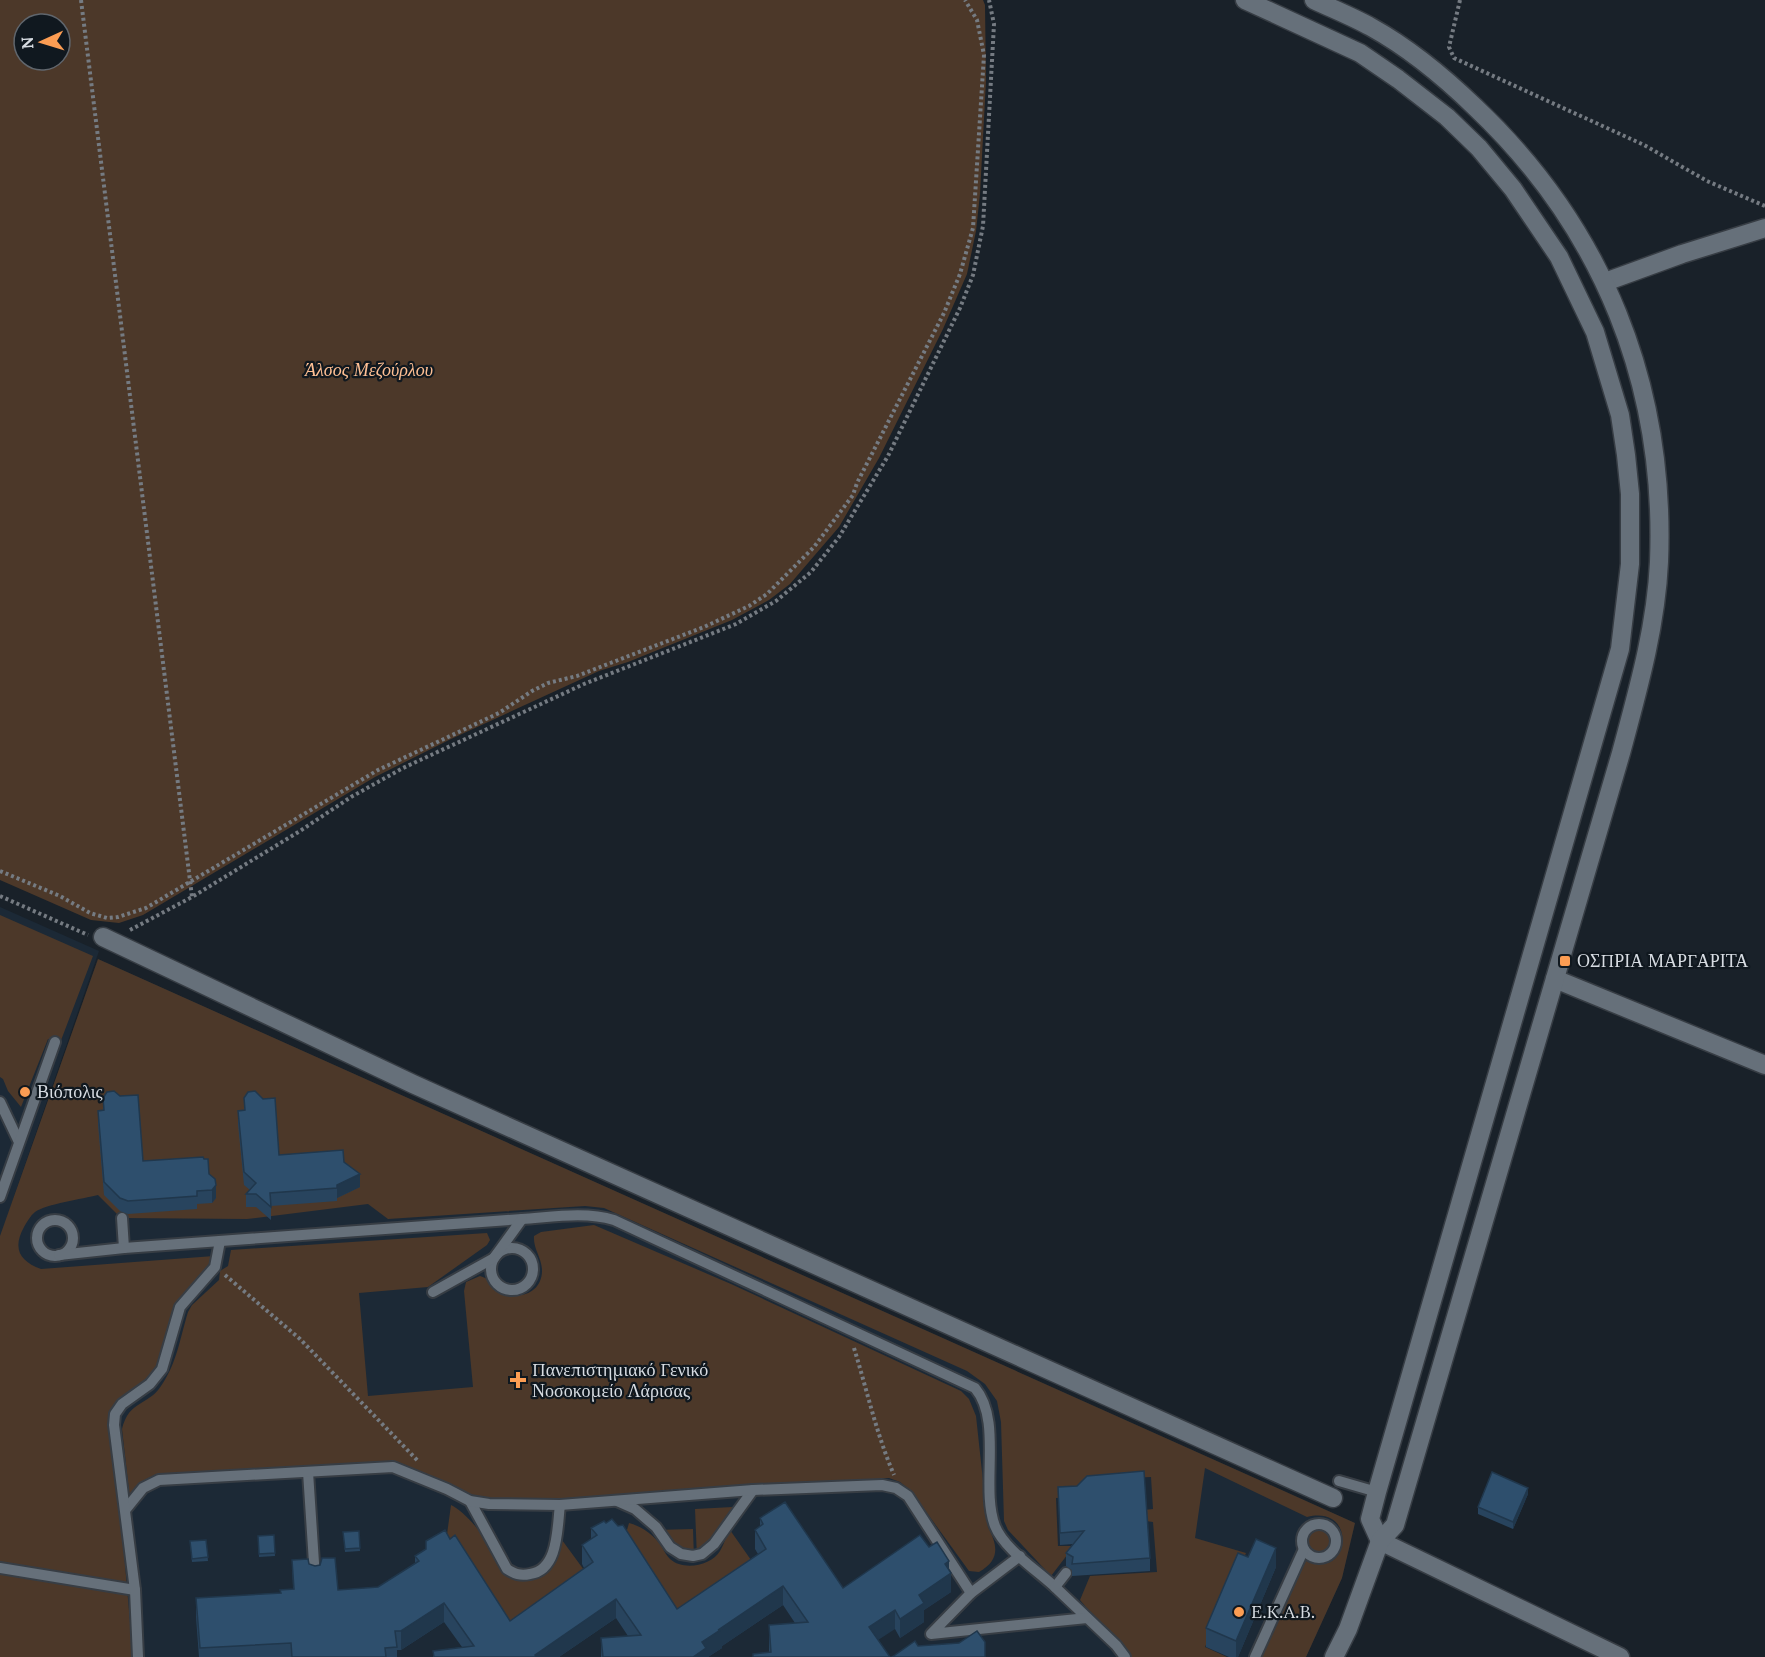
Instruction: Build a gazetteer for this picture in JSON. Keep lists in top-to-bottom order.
{
  "parks": ["Άλσος Μεζούρλου"],
  "places": {
    "transit": ["ΟΣΠΡΙΑ ΜΑΡΓΑΡΙΤΑ"],
    "other": ["Βιόπολις", "E.K.A.B."],
    "health": ["Πανεπιστημιακό Γενικό Νοσοκομείο Λάρισας"]
  },
  "north": "left"
}
